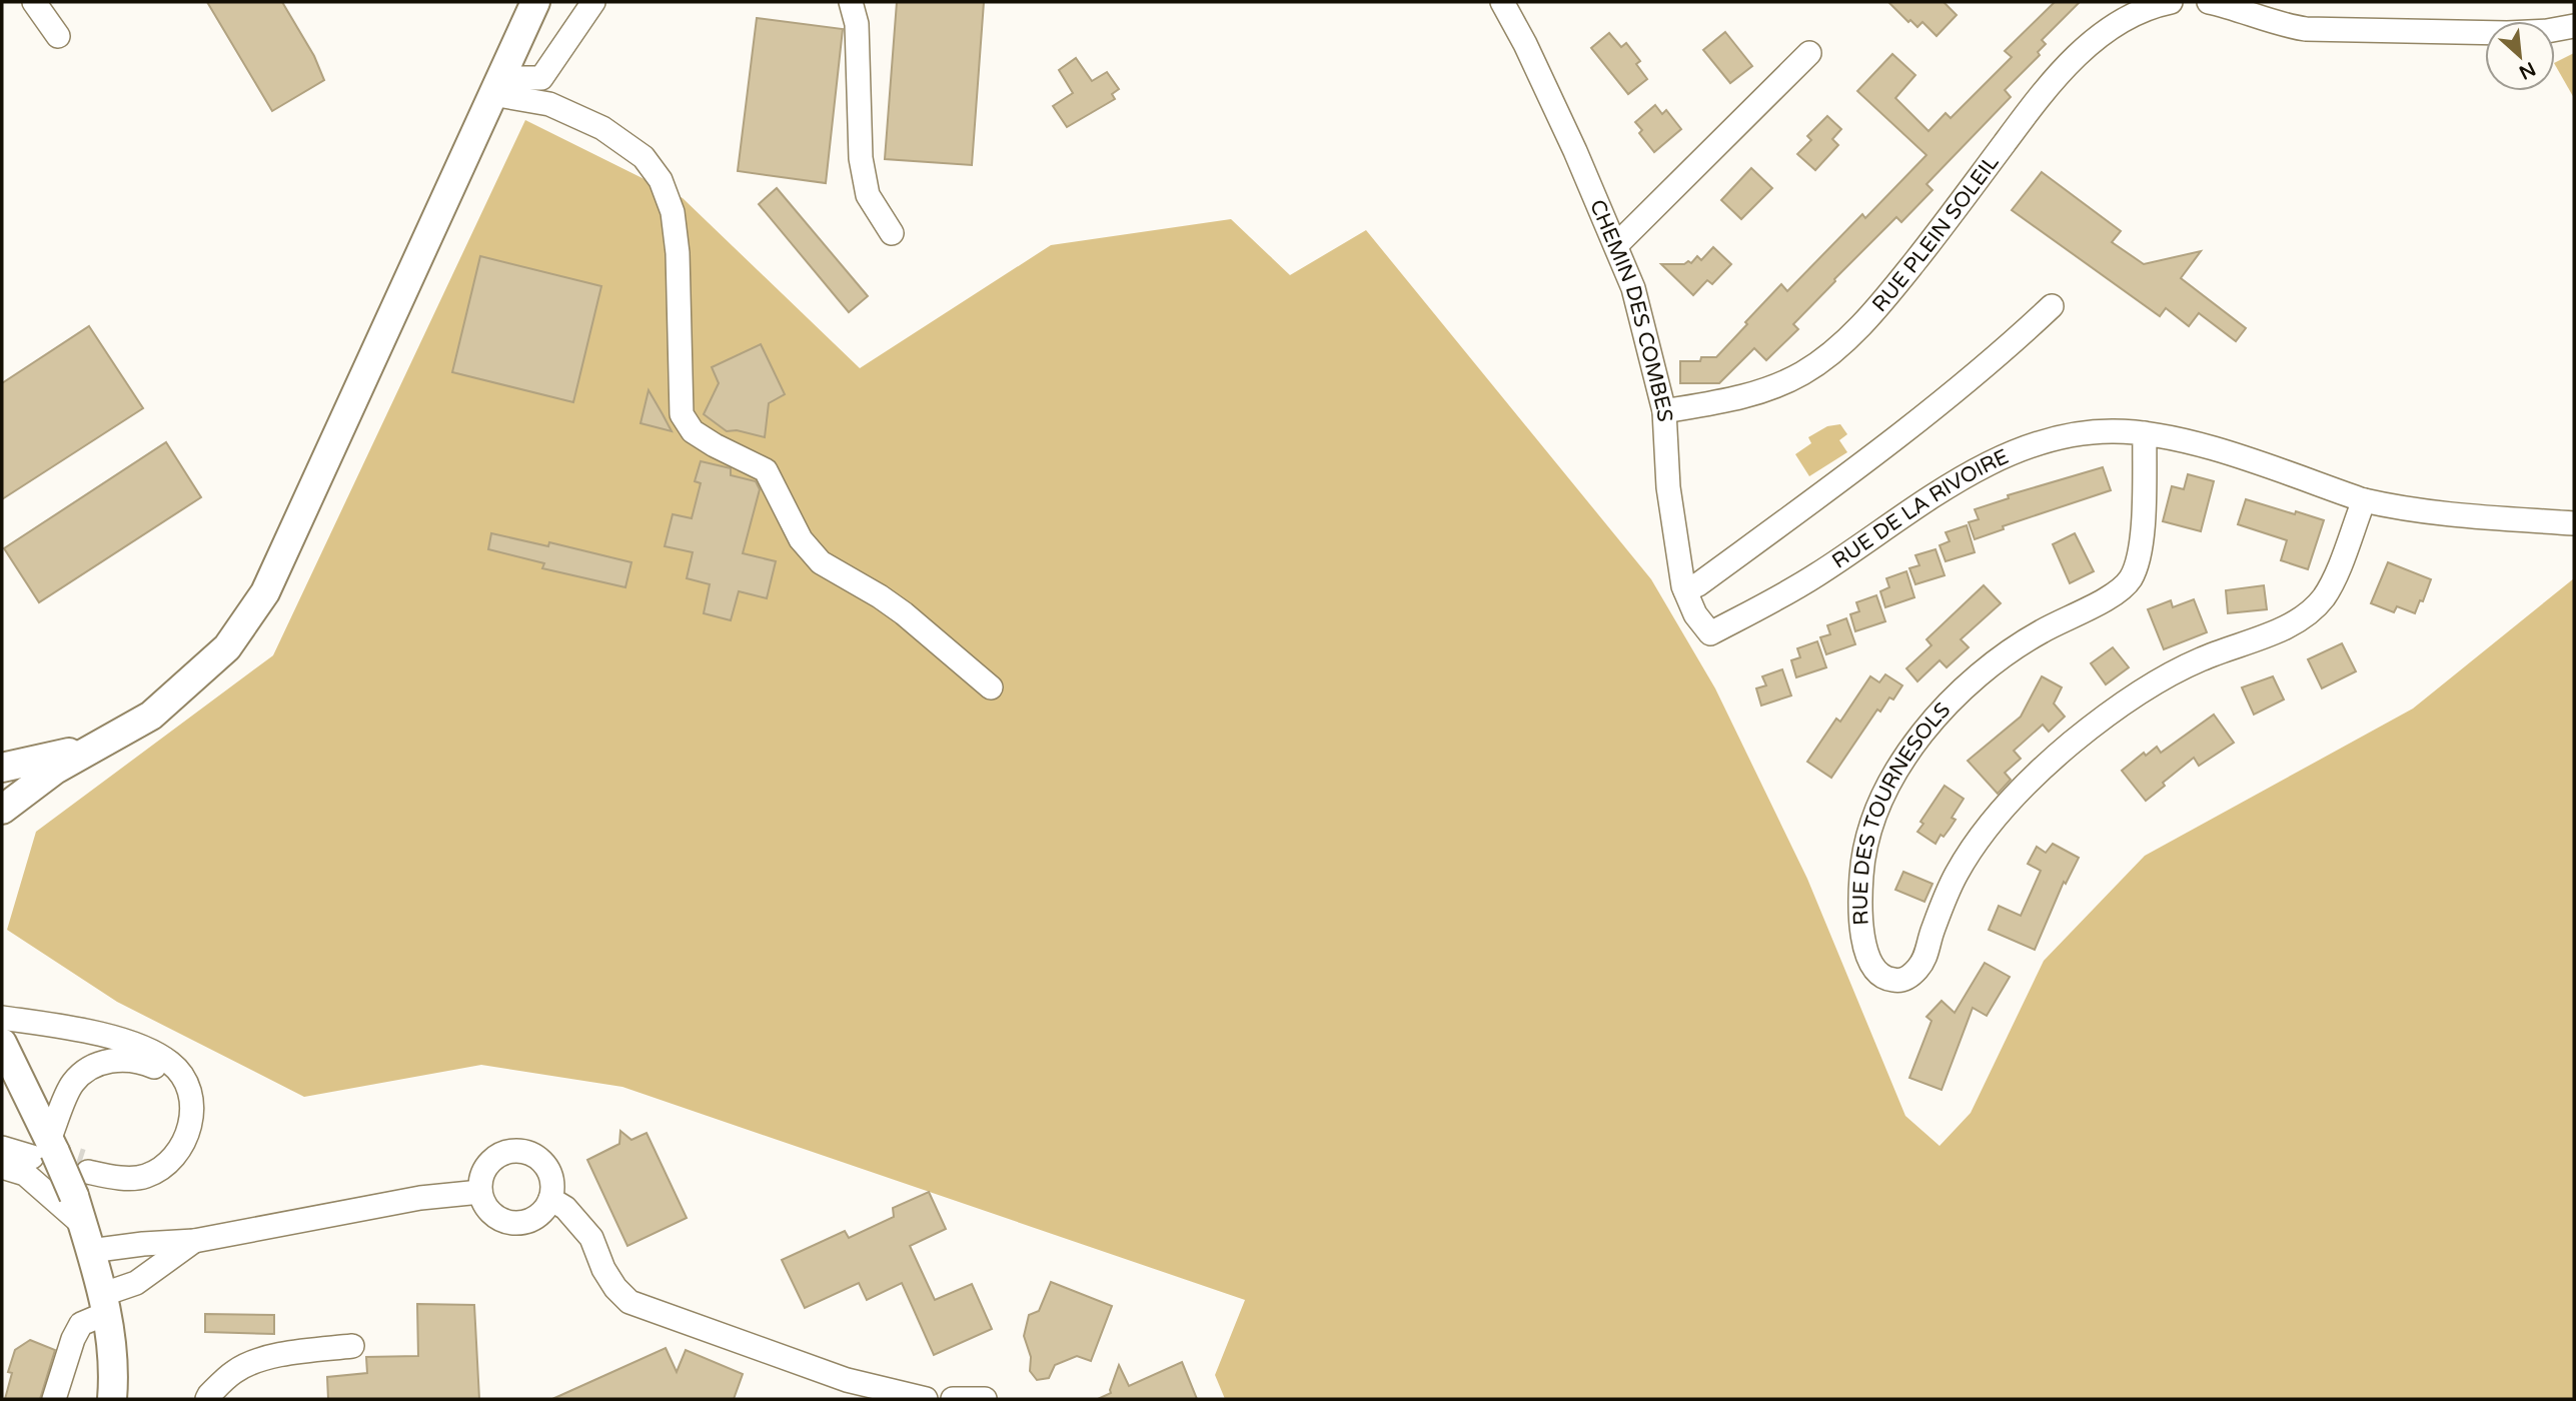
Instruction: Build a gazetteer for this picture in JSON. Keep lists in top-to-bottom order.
{
  "streets": {
    "street": [
      "RUE PLEIN SOLEIL",
      "CHEMIN DES COMBES",
      "RUE DE LA RIVOIRE",
      "RUE DES TOURNESOLS"
    ]
  },
  "crossings": [
    ["RUE PLEIN SOLEIL", "CHEMIN DES COMBES"],
    ["CHEMIN DES COMBES", "RUE DE LA RIVOIRE"],
    ["RUE DE LA RIVOIRE", "RUE DES TOURNESOLS"]
  ],
  "north": "bottom right"
}
